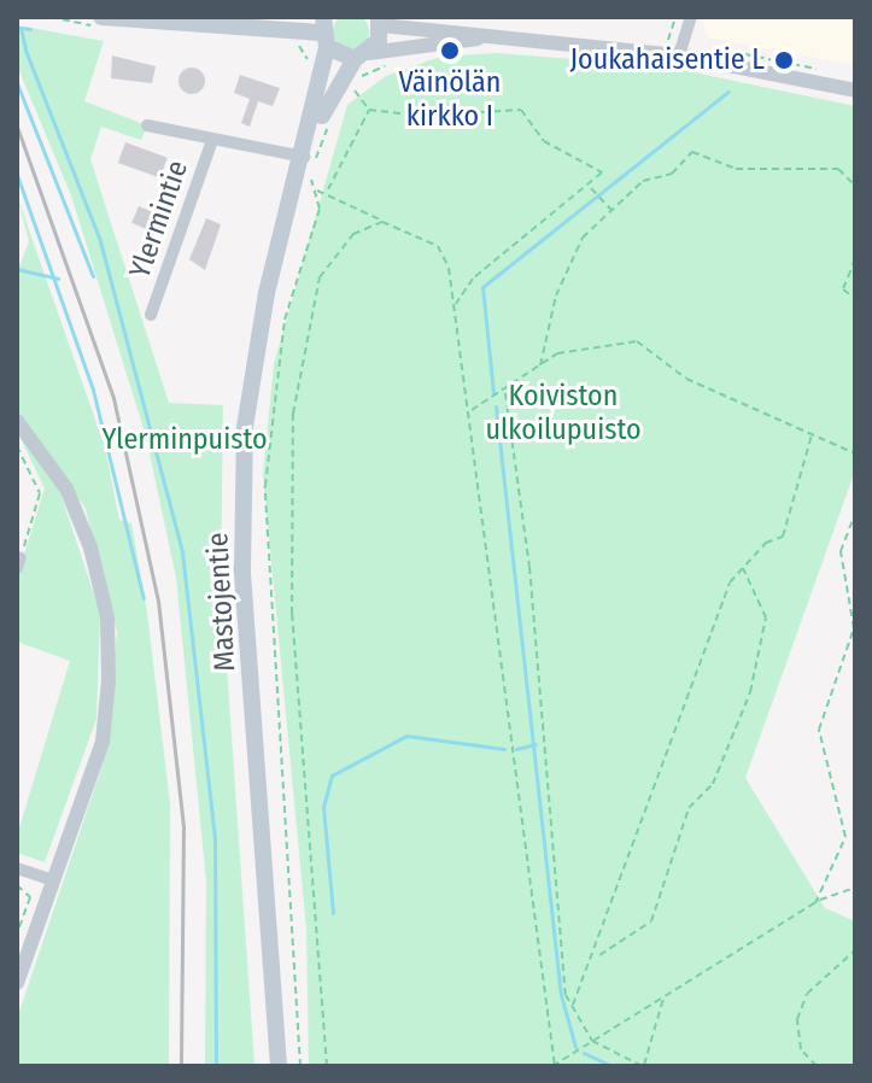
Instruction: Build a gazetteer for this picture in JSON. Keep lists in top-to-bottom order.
{
  "streets": {
    "main road": ["Mastojentie"],
    "street": ["Ylermintie"]
  },
  "crossings": [
    ["Ylermintie", "Mastojentie"]
  ],
  "parks": ["Koiviston ulkoilupuisto", "Ylerminpuisto"],
  "places": ["Väinölän kirkko I", "Joukahaisentie L"]
}
